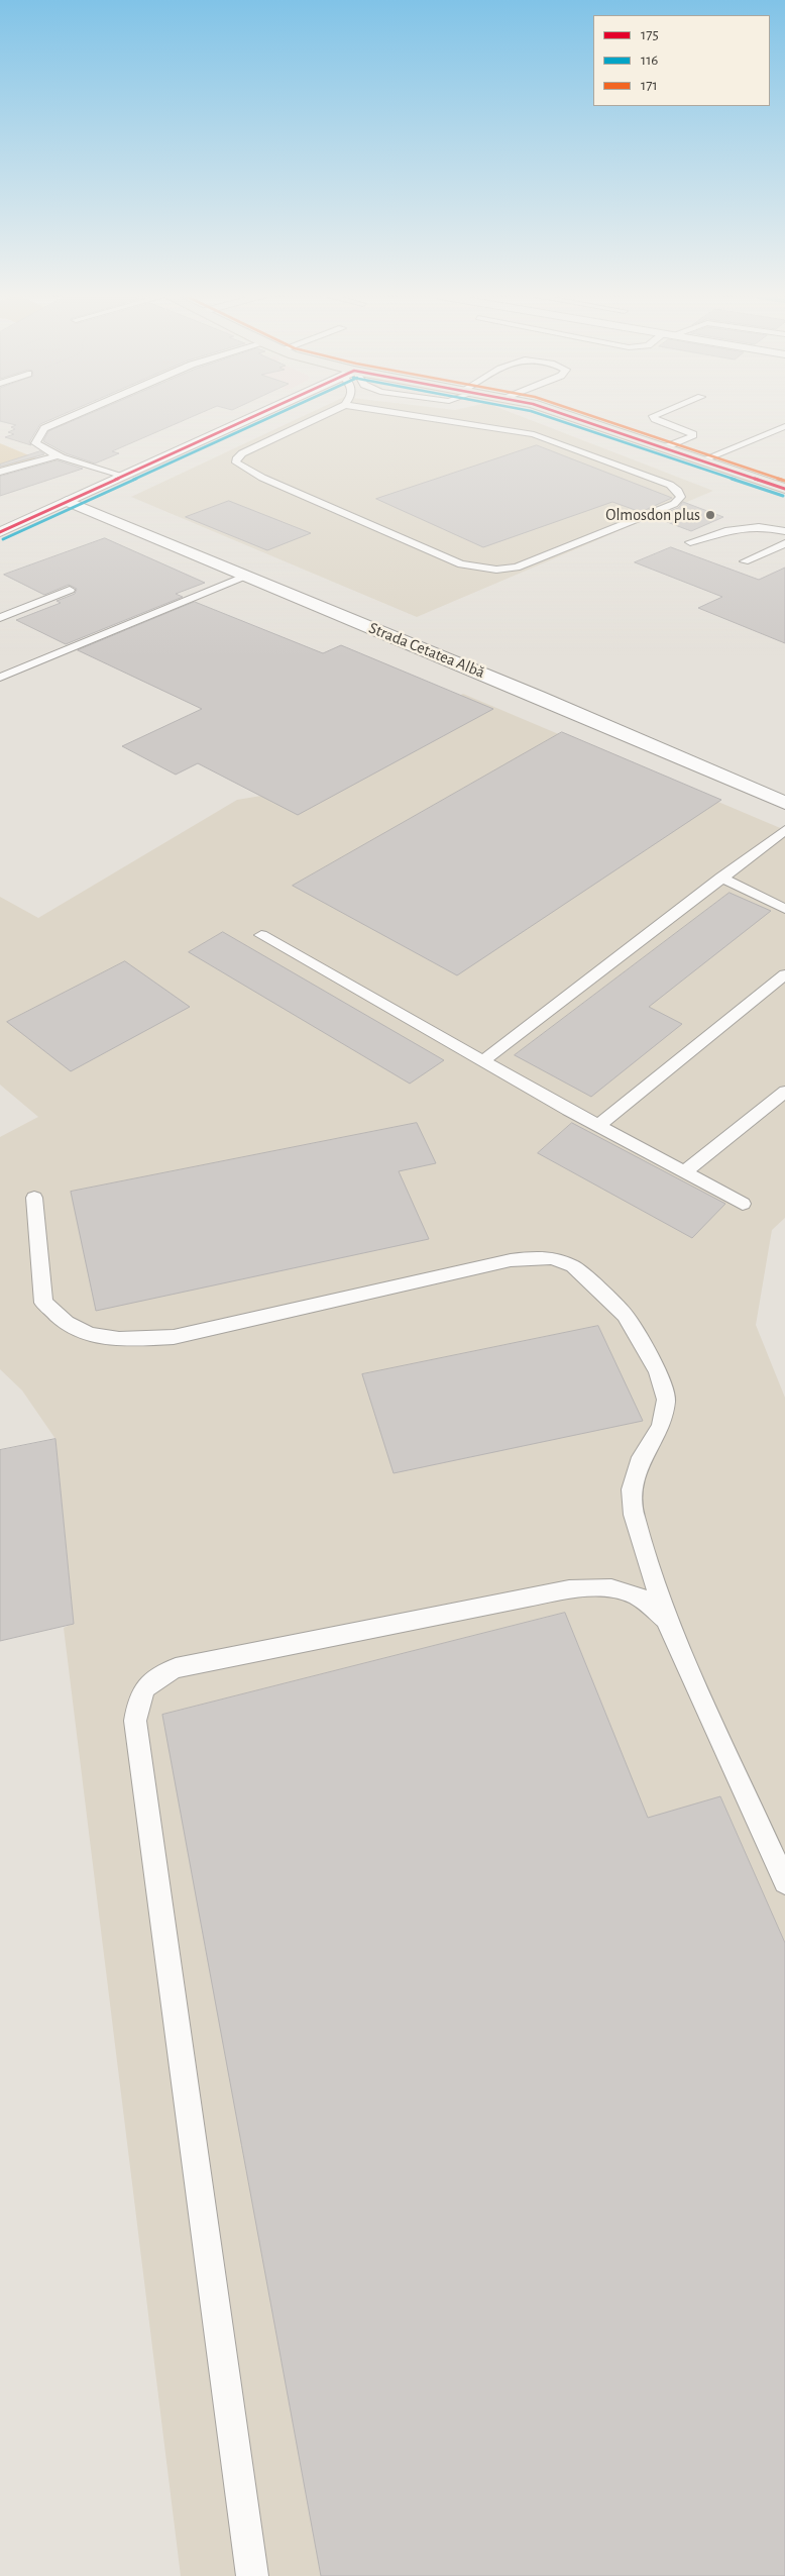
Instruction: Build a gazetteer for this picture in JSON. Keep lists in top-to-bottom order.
{
  "streets": {
    "street": ["Strada Cetatea Albă"]
  },
  "places": ["Olmosdon plus"],
  "lines": ["transit line 175", "transit line 116", "transit line 171"],
  "legend": ["175", "116", "171"]
}
